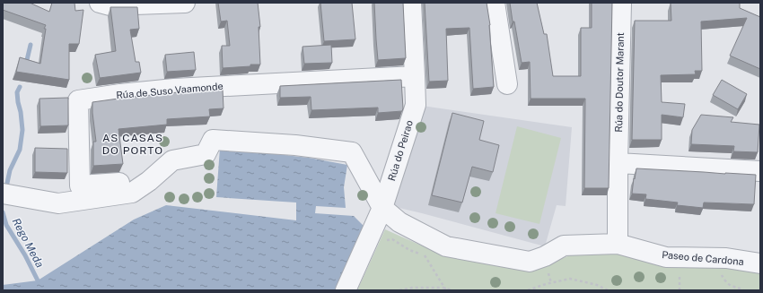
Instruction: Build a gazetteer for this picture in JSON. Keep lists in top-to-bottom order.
{
  "streets": {
    "street": [
      "Rúa do Doutor Marant",
      "Rúa de Suso Vaamonde",
      "Rúa do Peirao",
      "Paseo de Cardona"
    ]
  },
  "crossings": [
    ["Rúa do Doutor Marant", "Paseo de Cardona"],
    ["Rúa de Suso Vaamonde", "Rúa do Peirao"],
    ["Rúa do Peirao", "Paseo de Cardona"]
  ],
  "districts": ["AS CASAS DO PORTO"],
  "water": ["Rego Meda"]
}
